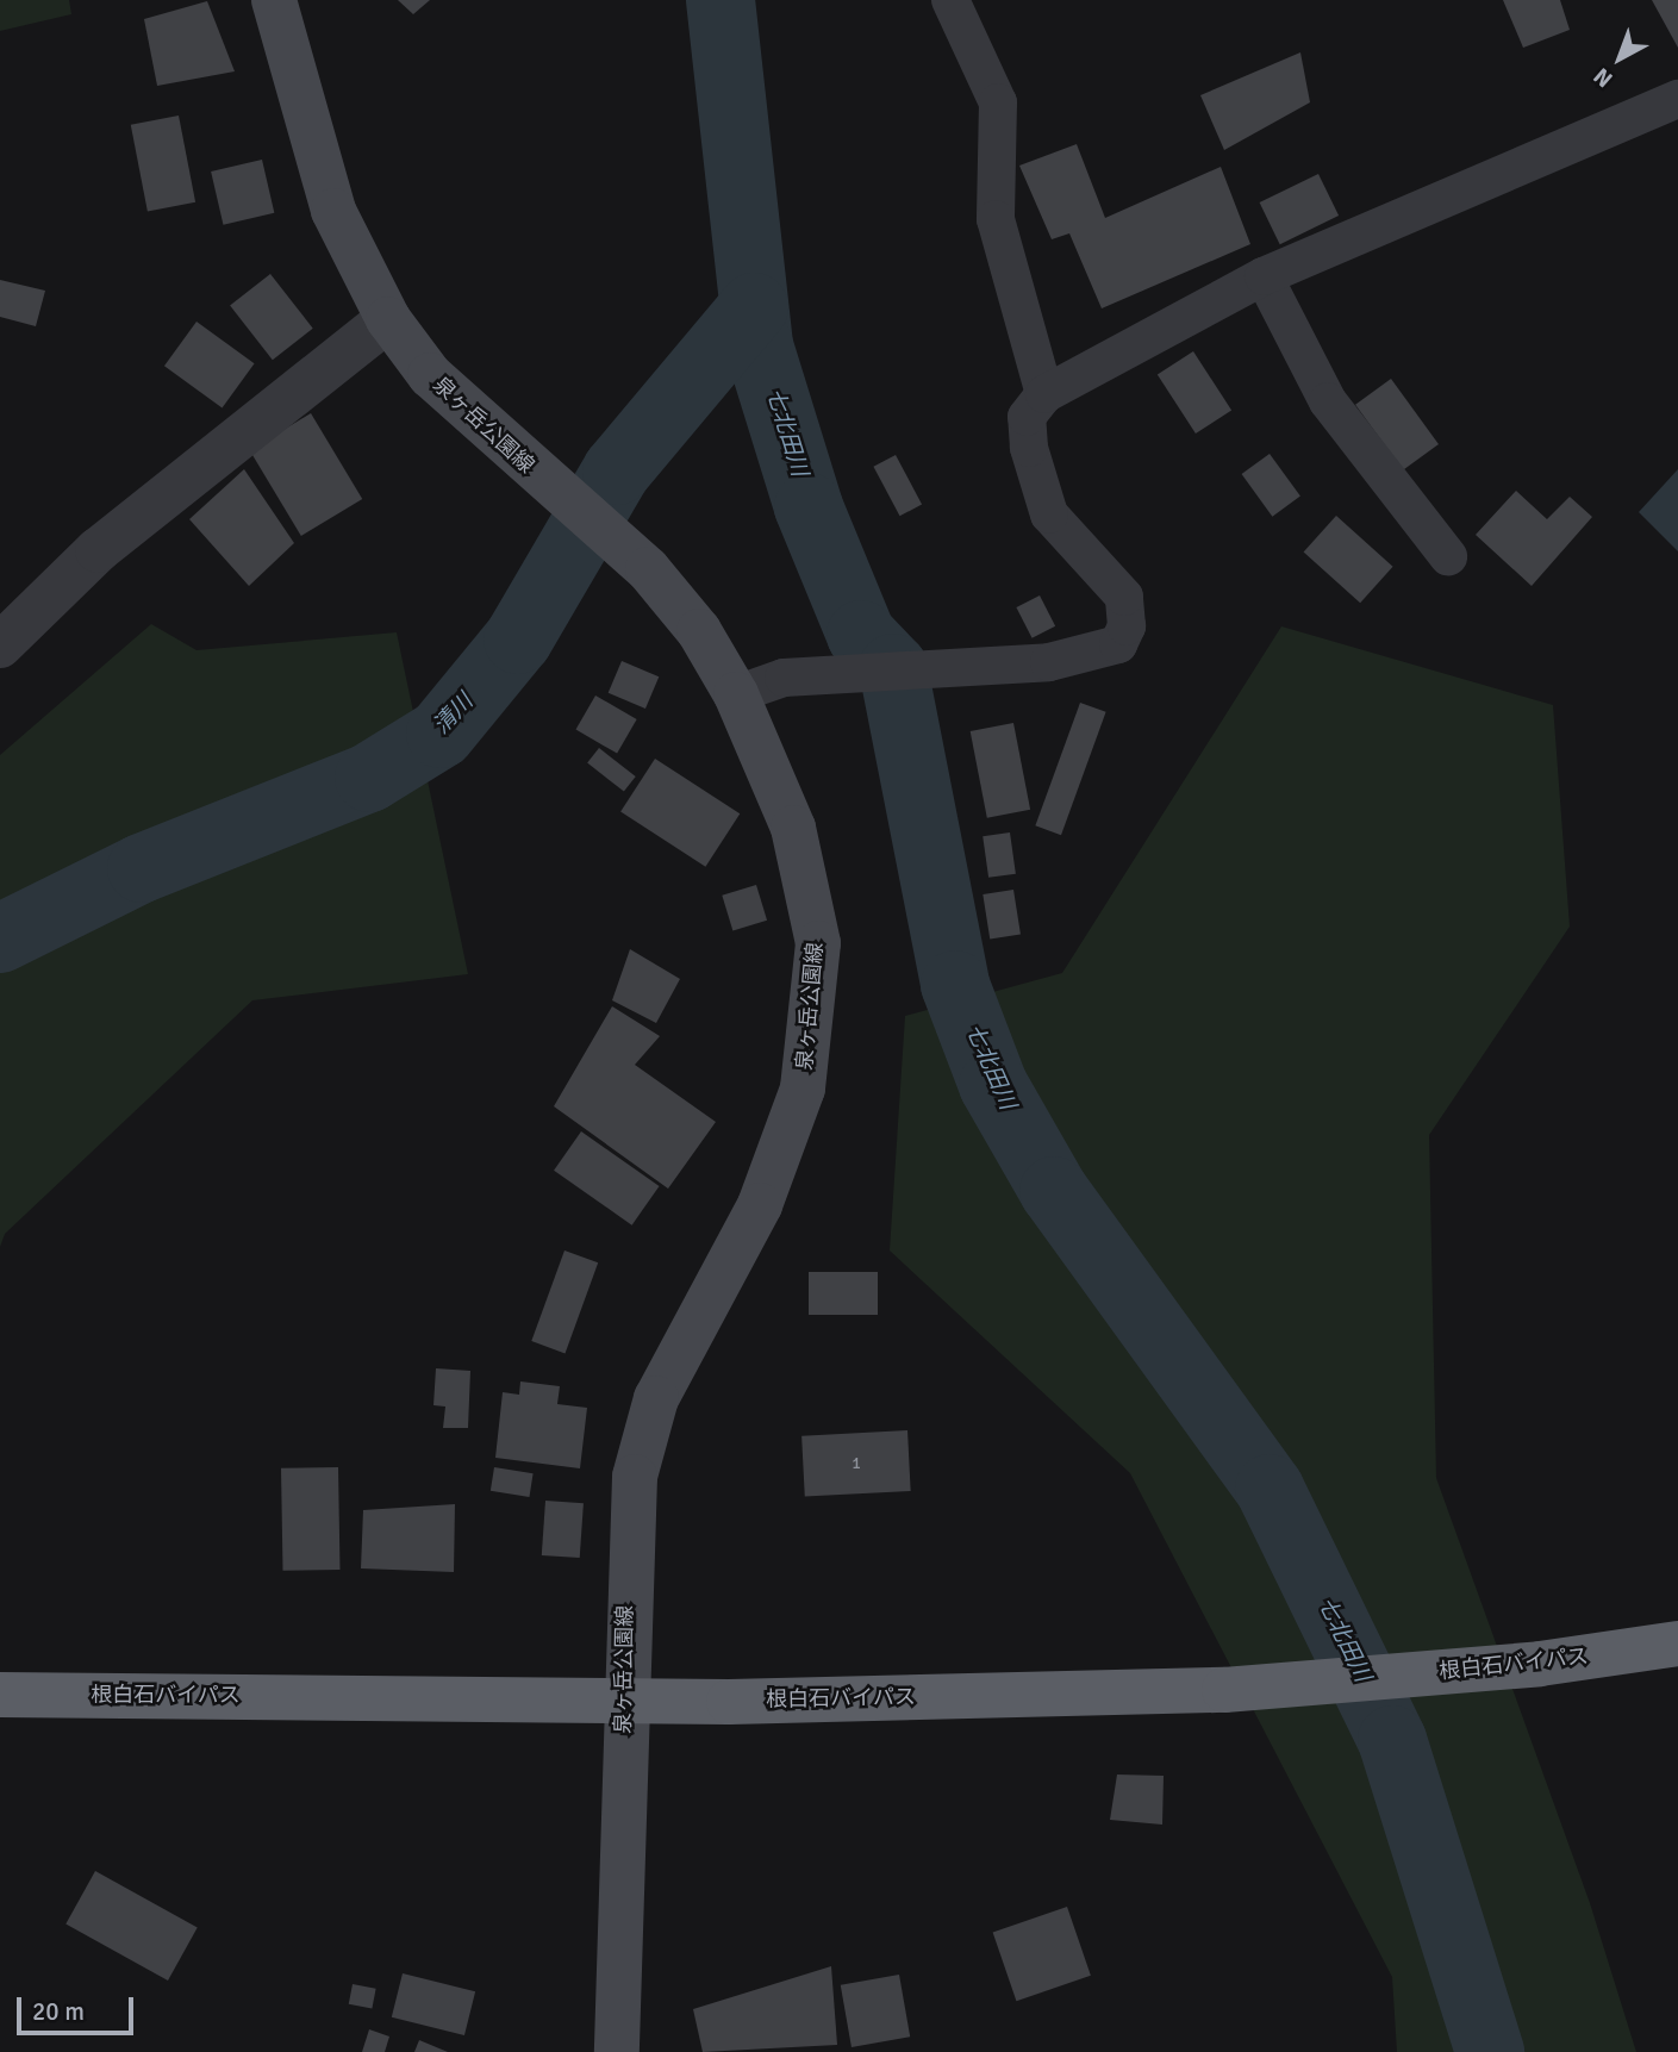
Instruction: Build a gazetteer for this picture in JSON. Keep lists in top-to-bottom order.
{
  "streets": {
    "highway": ["根白石バイパス"],
    "main road": ["泉ヶ岳公園線"]
  },
  "crossings": [
    ["泉ヶ岳公園線", "根白石バイパス"]
  ],
  "water": ["七北田川", "清川"],
  "house_numbers": ["1"],
  "scale_bar": "20 m",
  "north": "bottom left"
}
